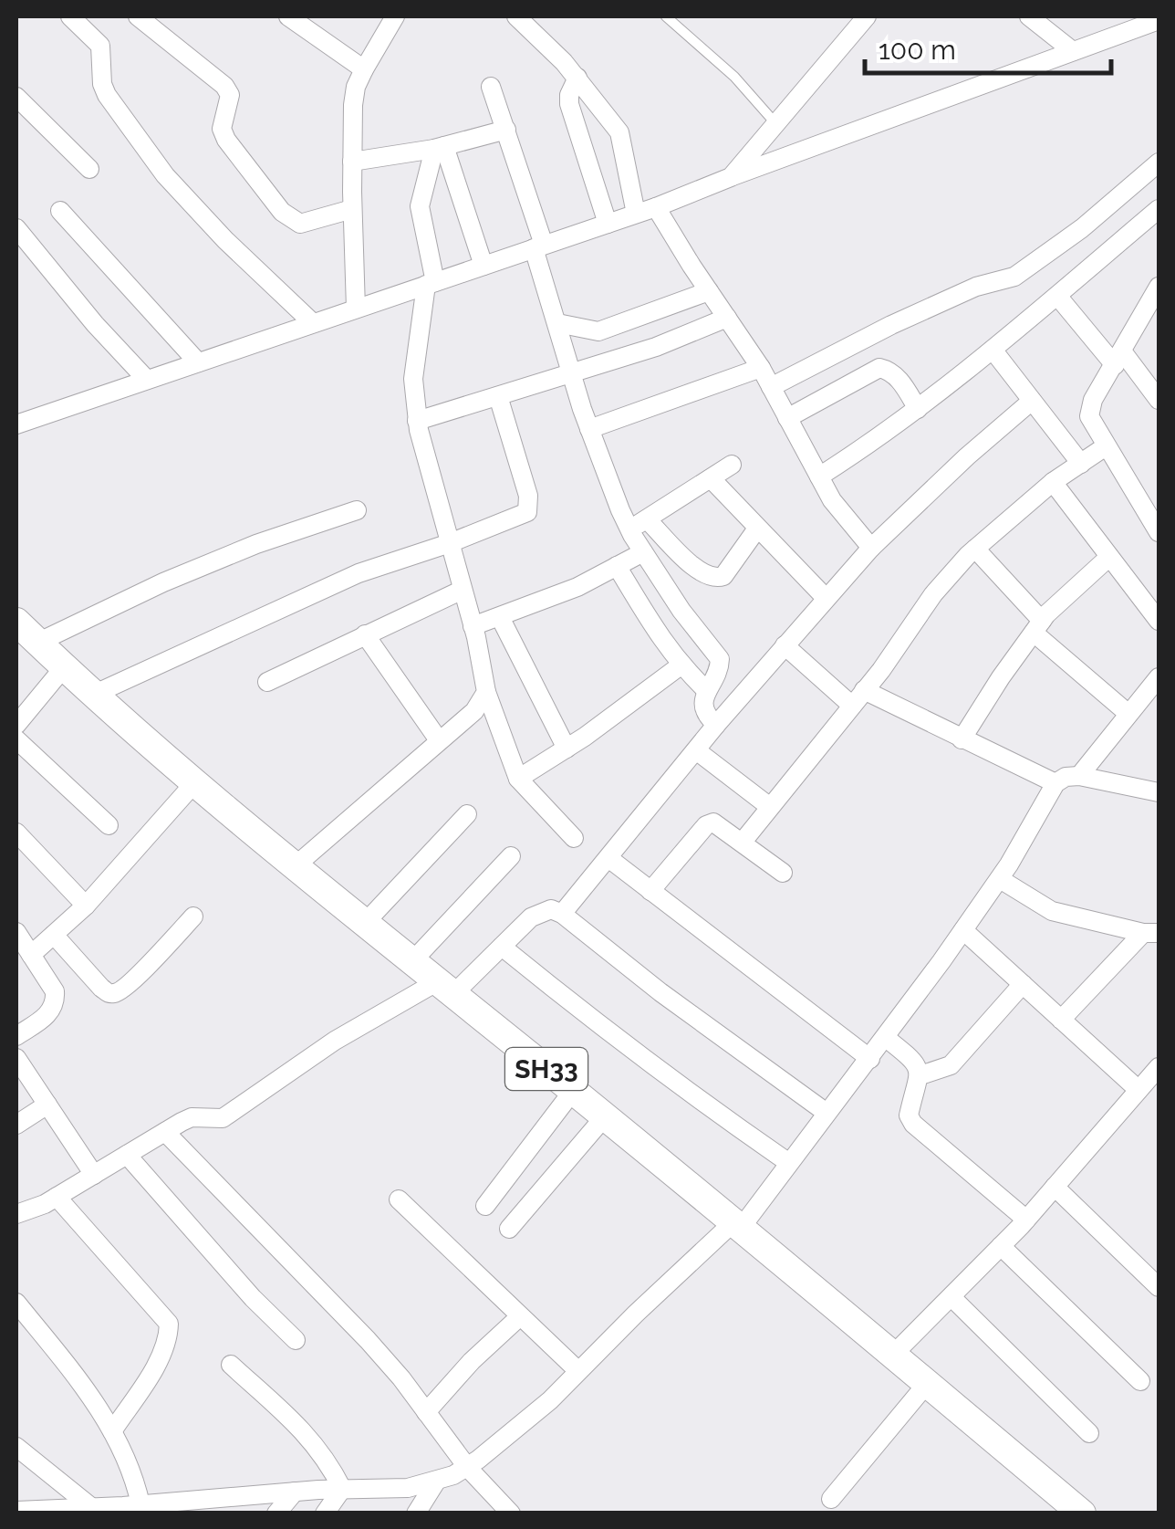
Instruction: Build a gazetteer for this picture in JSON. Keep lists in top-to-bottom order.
{
  "streets": {
    "main road": ["SH33"]
  },
  "scale_bar": "100 m"
}
